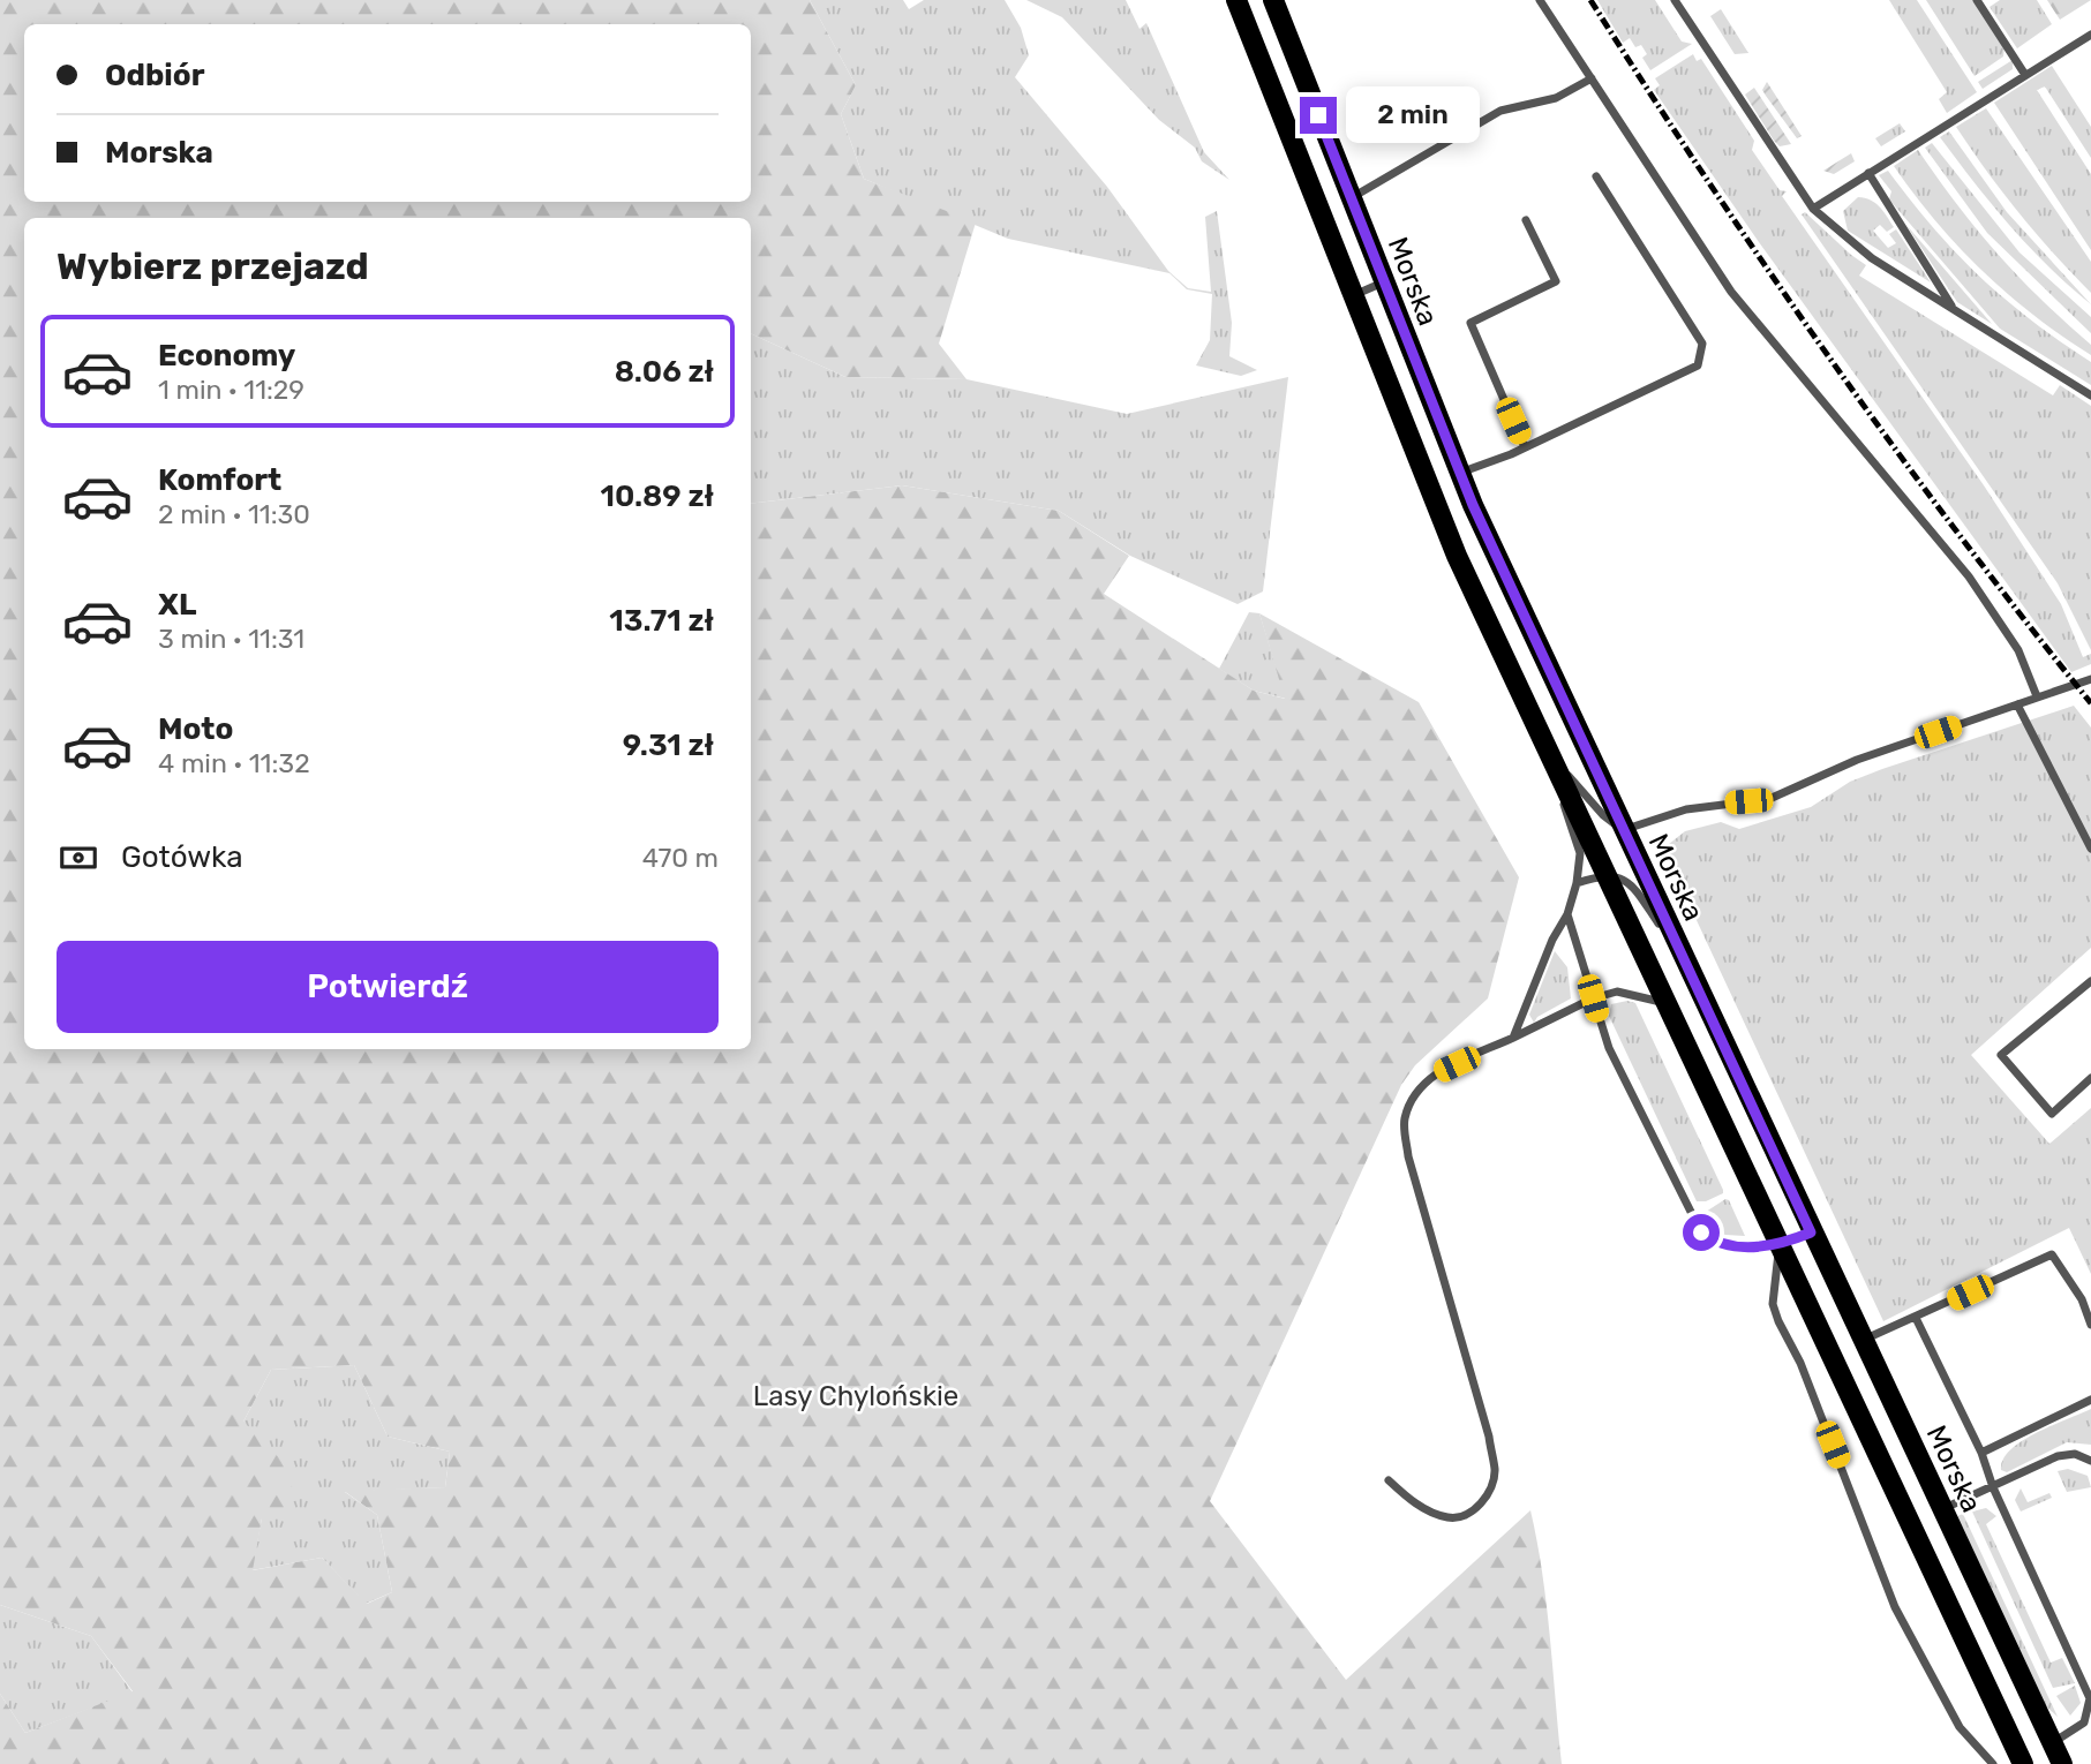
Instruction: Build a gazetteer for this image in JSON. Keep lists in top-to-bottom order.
{
  "streets": {
    "main road": ["Morska"]
  },
  "parks": ["Lasy Chylońskie"],
  "page": {
    "banner": ["Odbiór", "Morska"],
    "bubble": "2 min",
    "heading": "Wybierz przejazd",
    "list": [
      {
        "name": "Economy",
        "note": "1 min · 11:29",
        "value": "8.06 zł"
      },
      {
        "name": "Komfort",
        "note": "2 min · 11:30",
        "value": "10.89 zł"
      },
      {
        "name": "XL",
        "note": "3 min · 11:31",
        "value": "13.71 zł"
      },
      {
        "name": "Moto",
        "note": "4 min · 11:32",
        "value": "9.31 zł"
      }
    ],
    "pay": ["Gotówka", "470 m"],
    "buttons": "Potwierdź"
  }
}
